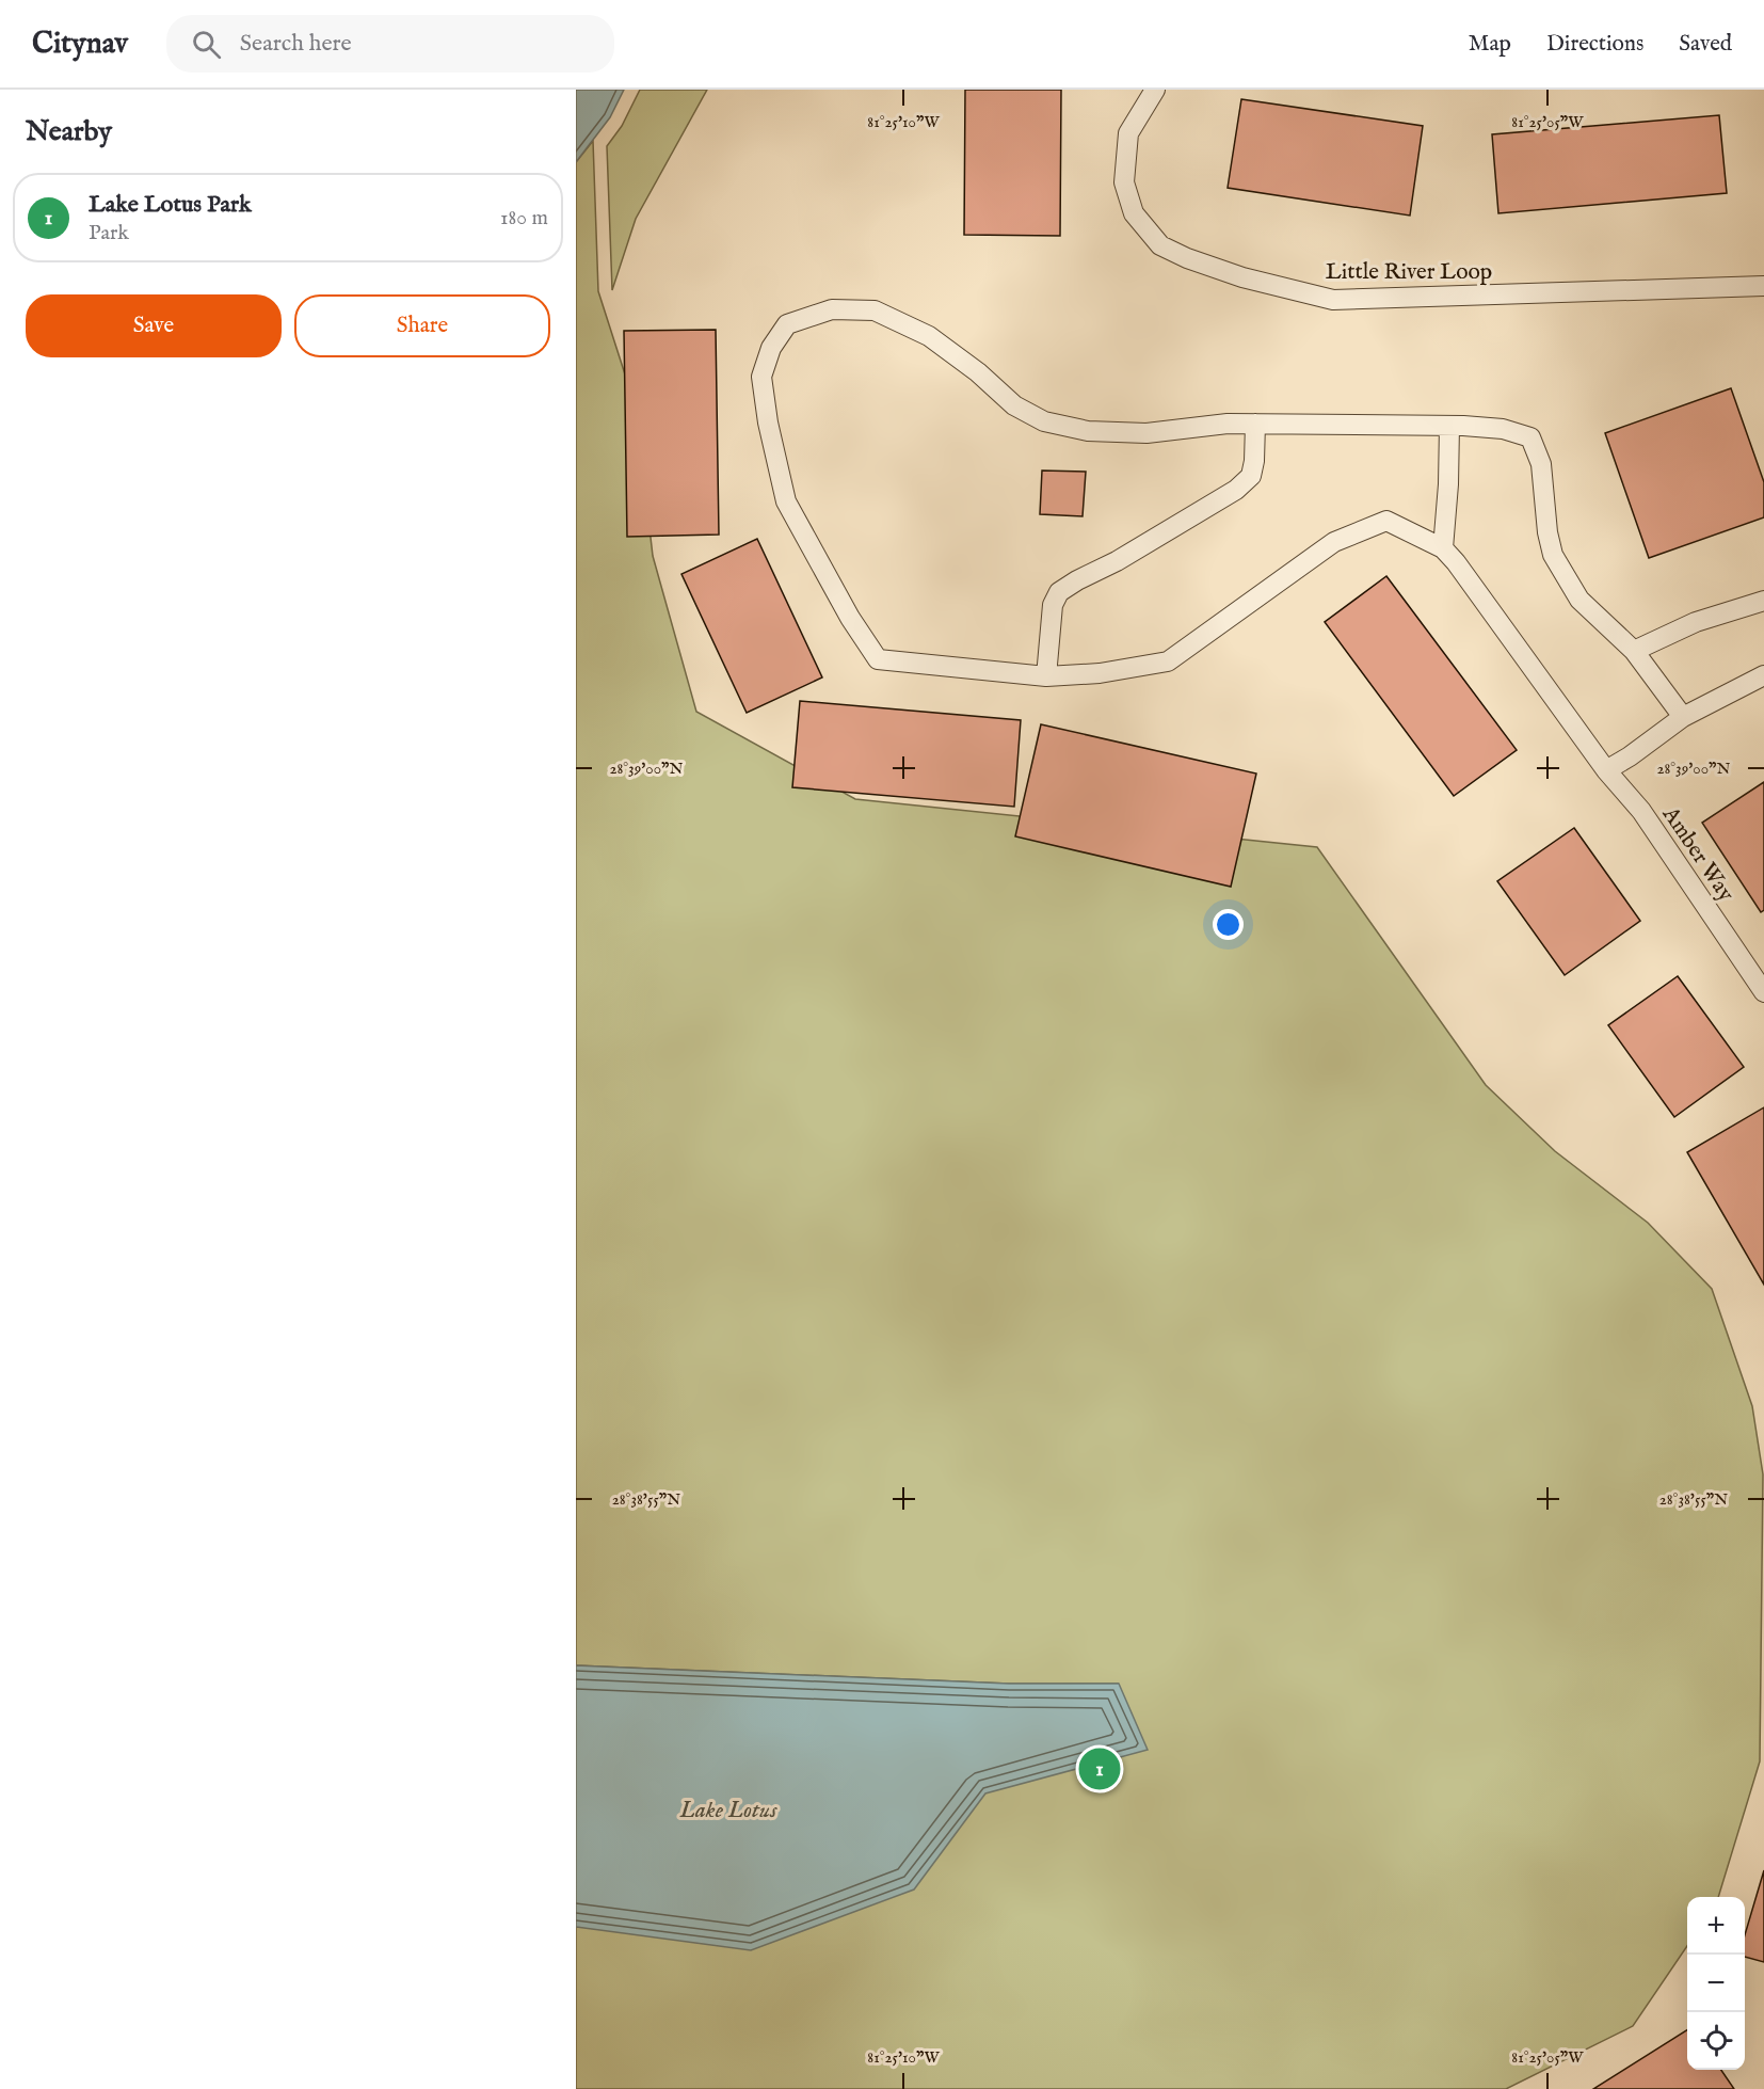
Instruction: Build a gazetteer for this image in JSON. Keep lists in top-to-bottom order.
{
  "streets": {
    "lane": ["Little River Loop", "Amber Way"]
  },
  "water": ["Lake Lotus"],
  "page": {
    "header": "Citynav",
    "search": "Search here",
    "nav": ["Map", "Directions", "Saved"],
    "heading": "Nearby",
    "list": [
      {
        "mark": "1",
        "name": "Lake Lotus Park",
        "note": "Park",
        "value": "180 m"
      }
    ],
    "buttons": ["Save", "Share"],
    "pins": "1",
    "map_buttons": ["+", "−"]
  },
  "coordinates": [
    "81°25'10\"W",
    "81°25'05\"W",
    "28°39'00\"N",
    "28°38'55\"N"
  ]
}
